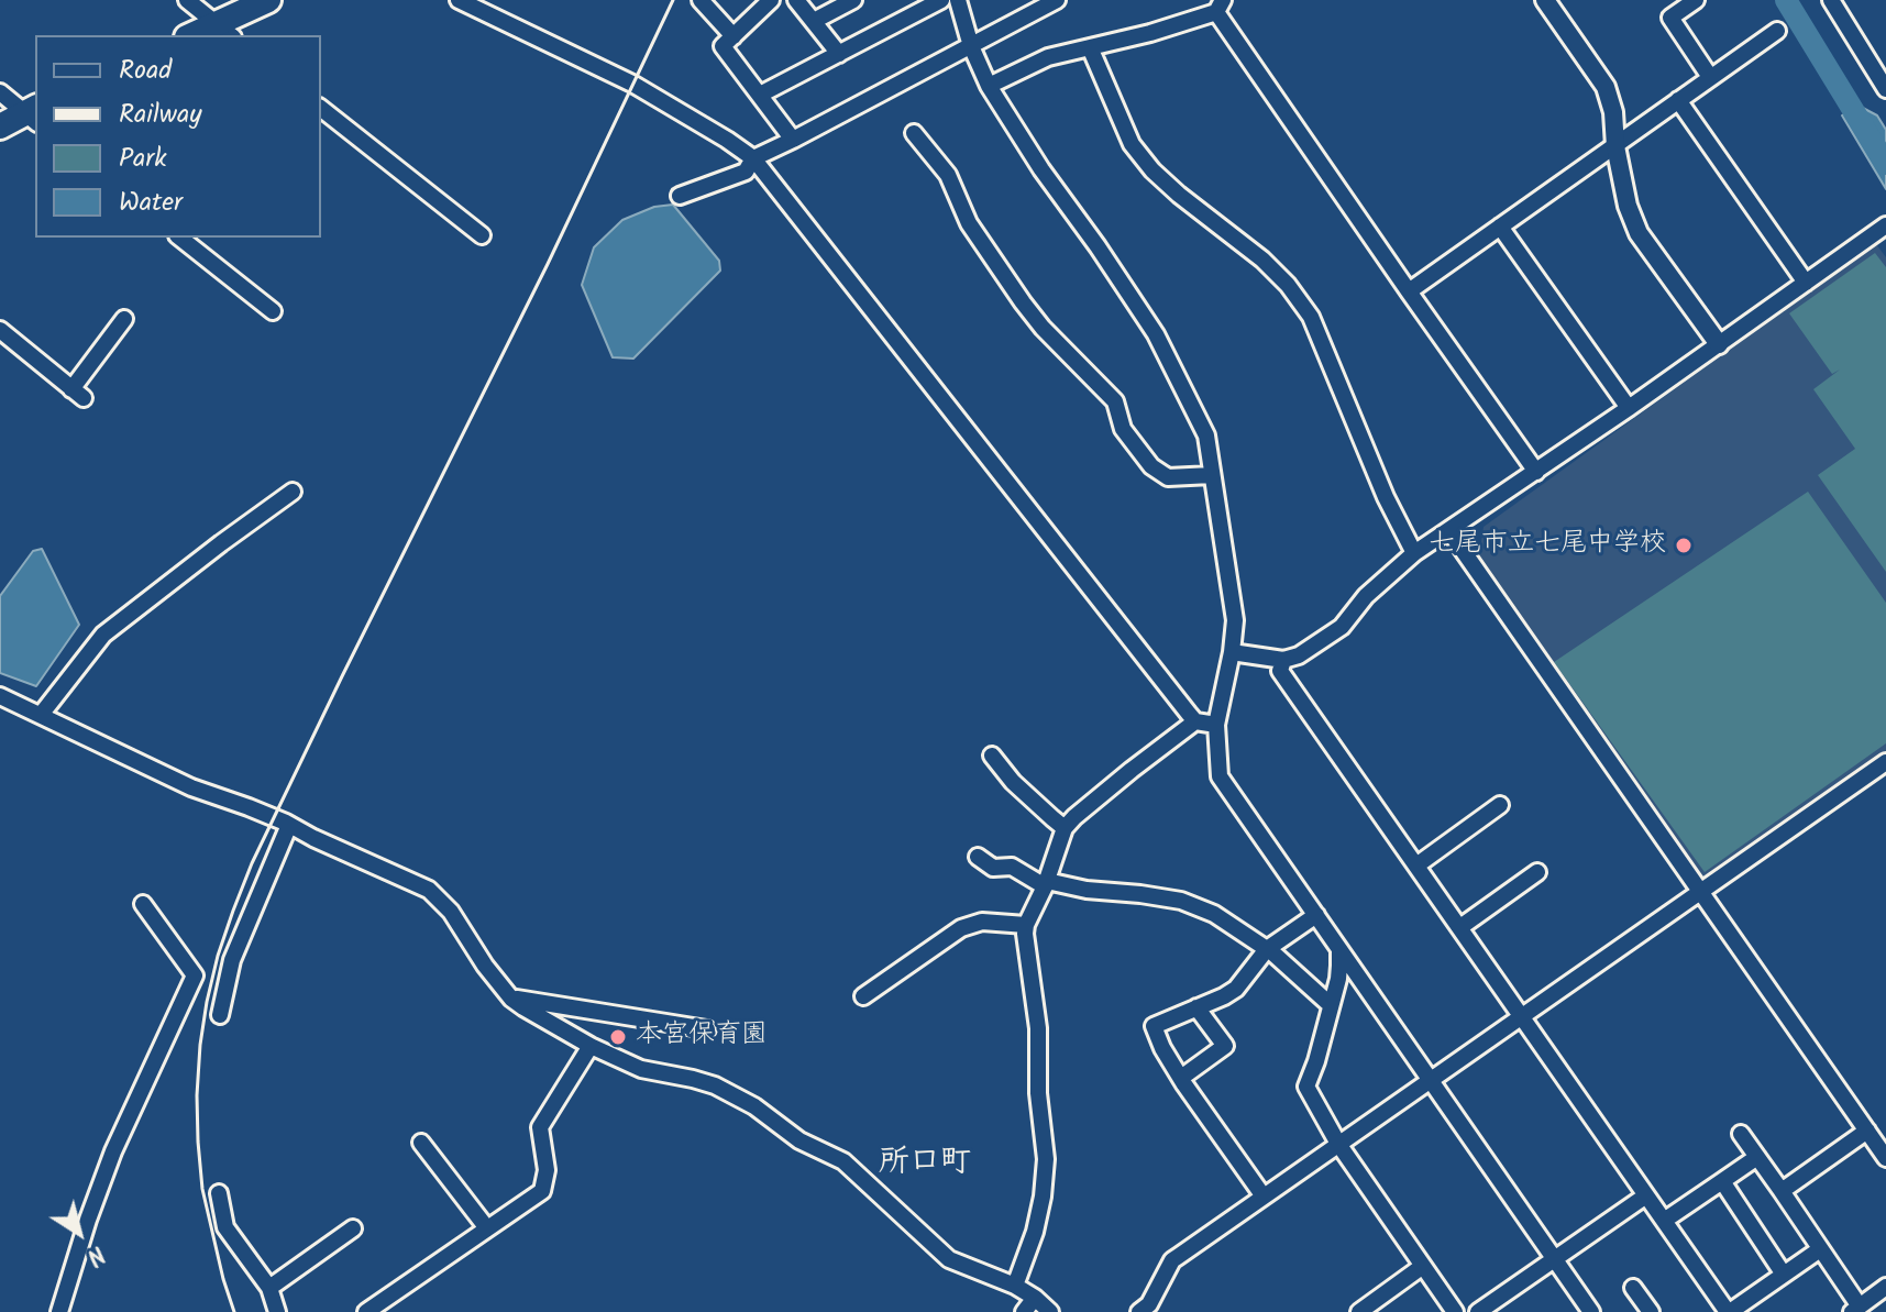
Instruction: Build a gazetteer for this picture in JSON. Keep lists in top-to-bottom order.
{
  "districts": ["所口町"],
  "places": ["七尾市立七尾中学校", "本宮保育園"],
  "legend": [
    "Road",
    "Railway",
    "Park",
    "Water"
  ],
  "north": "bottom right"
}
